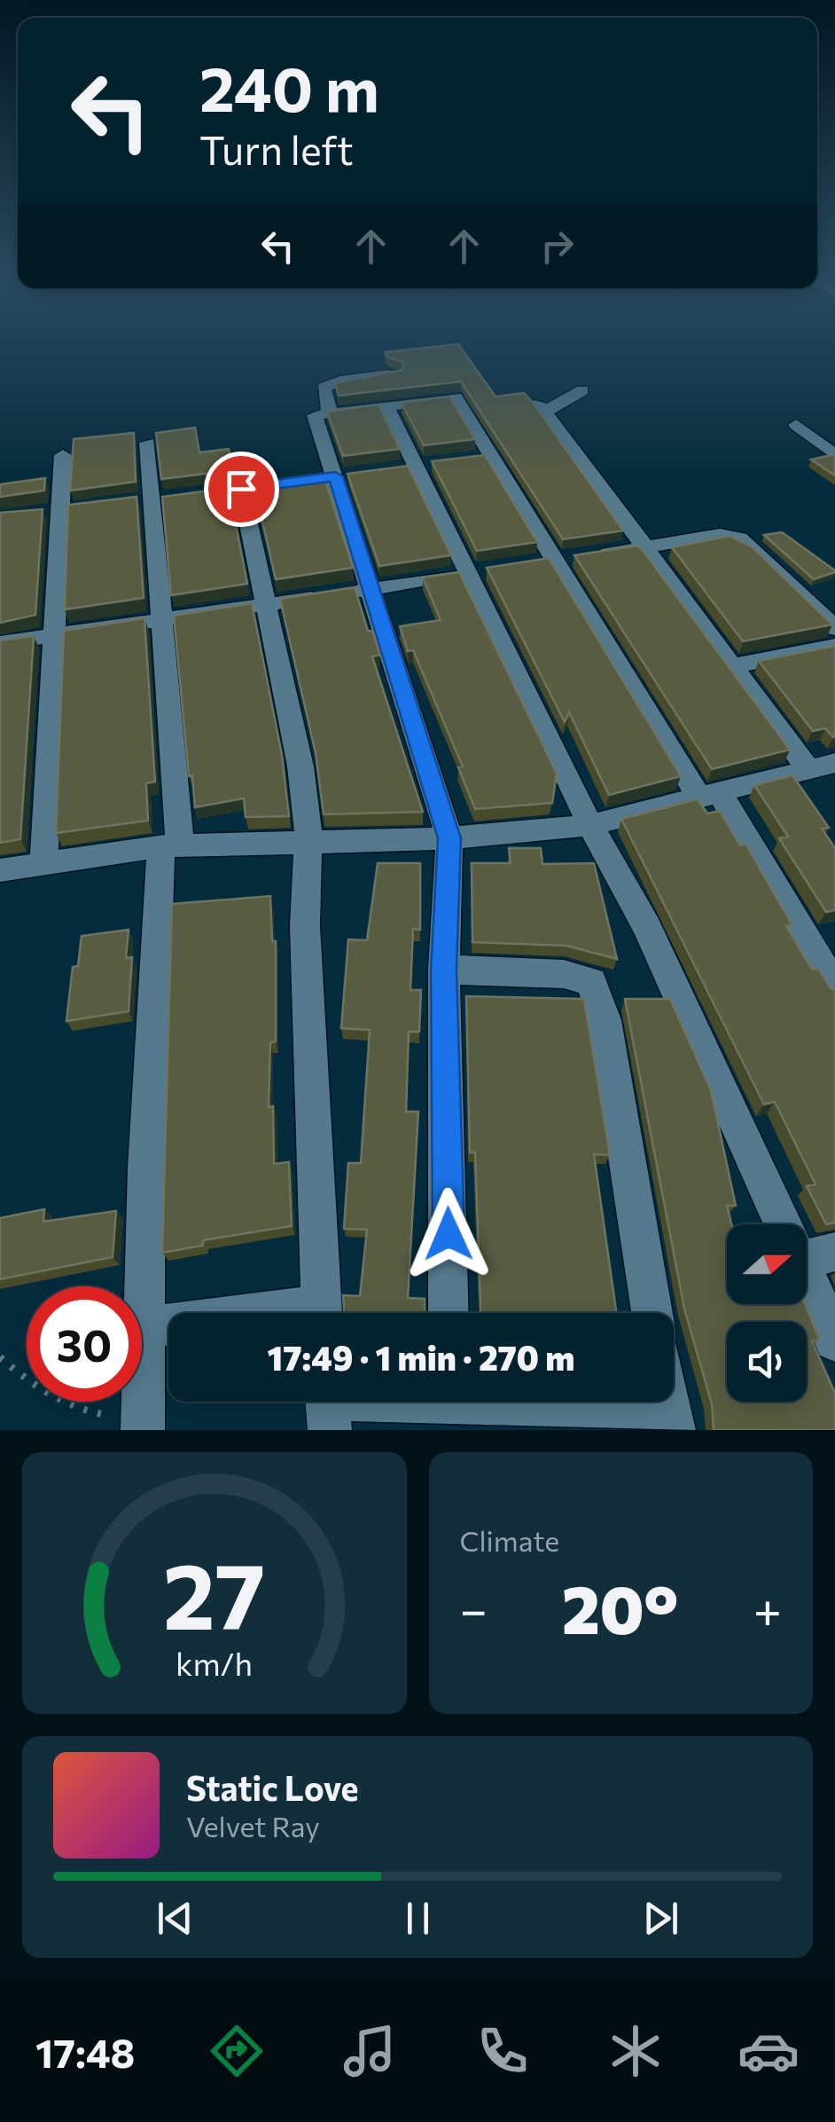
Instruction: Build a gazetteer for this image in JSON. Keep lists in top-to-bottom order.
{
  "north": "right",
  "page": {
    "turn": ["240 m", "Turn left"],
    "limit": "30",
    "trip": "17:49 · 1 min · 270 m",
    "tile": "Climate",
    "heat": ["−", "20°", "+"],
    "song": ["Static Love", "Velvet Ray"],
    "tabs": "17:48",
    "gauge": ["27", "km/h"]
  }
}
